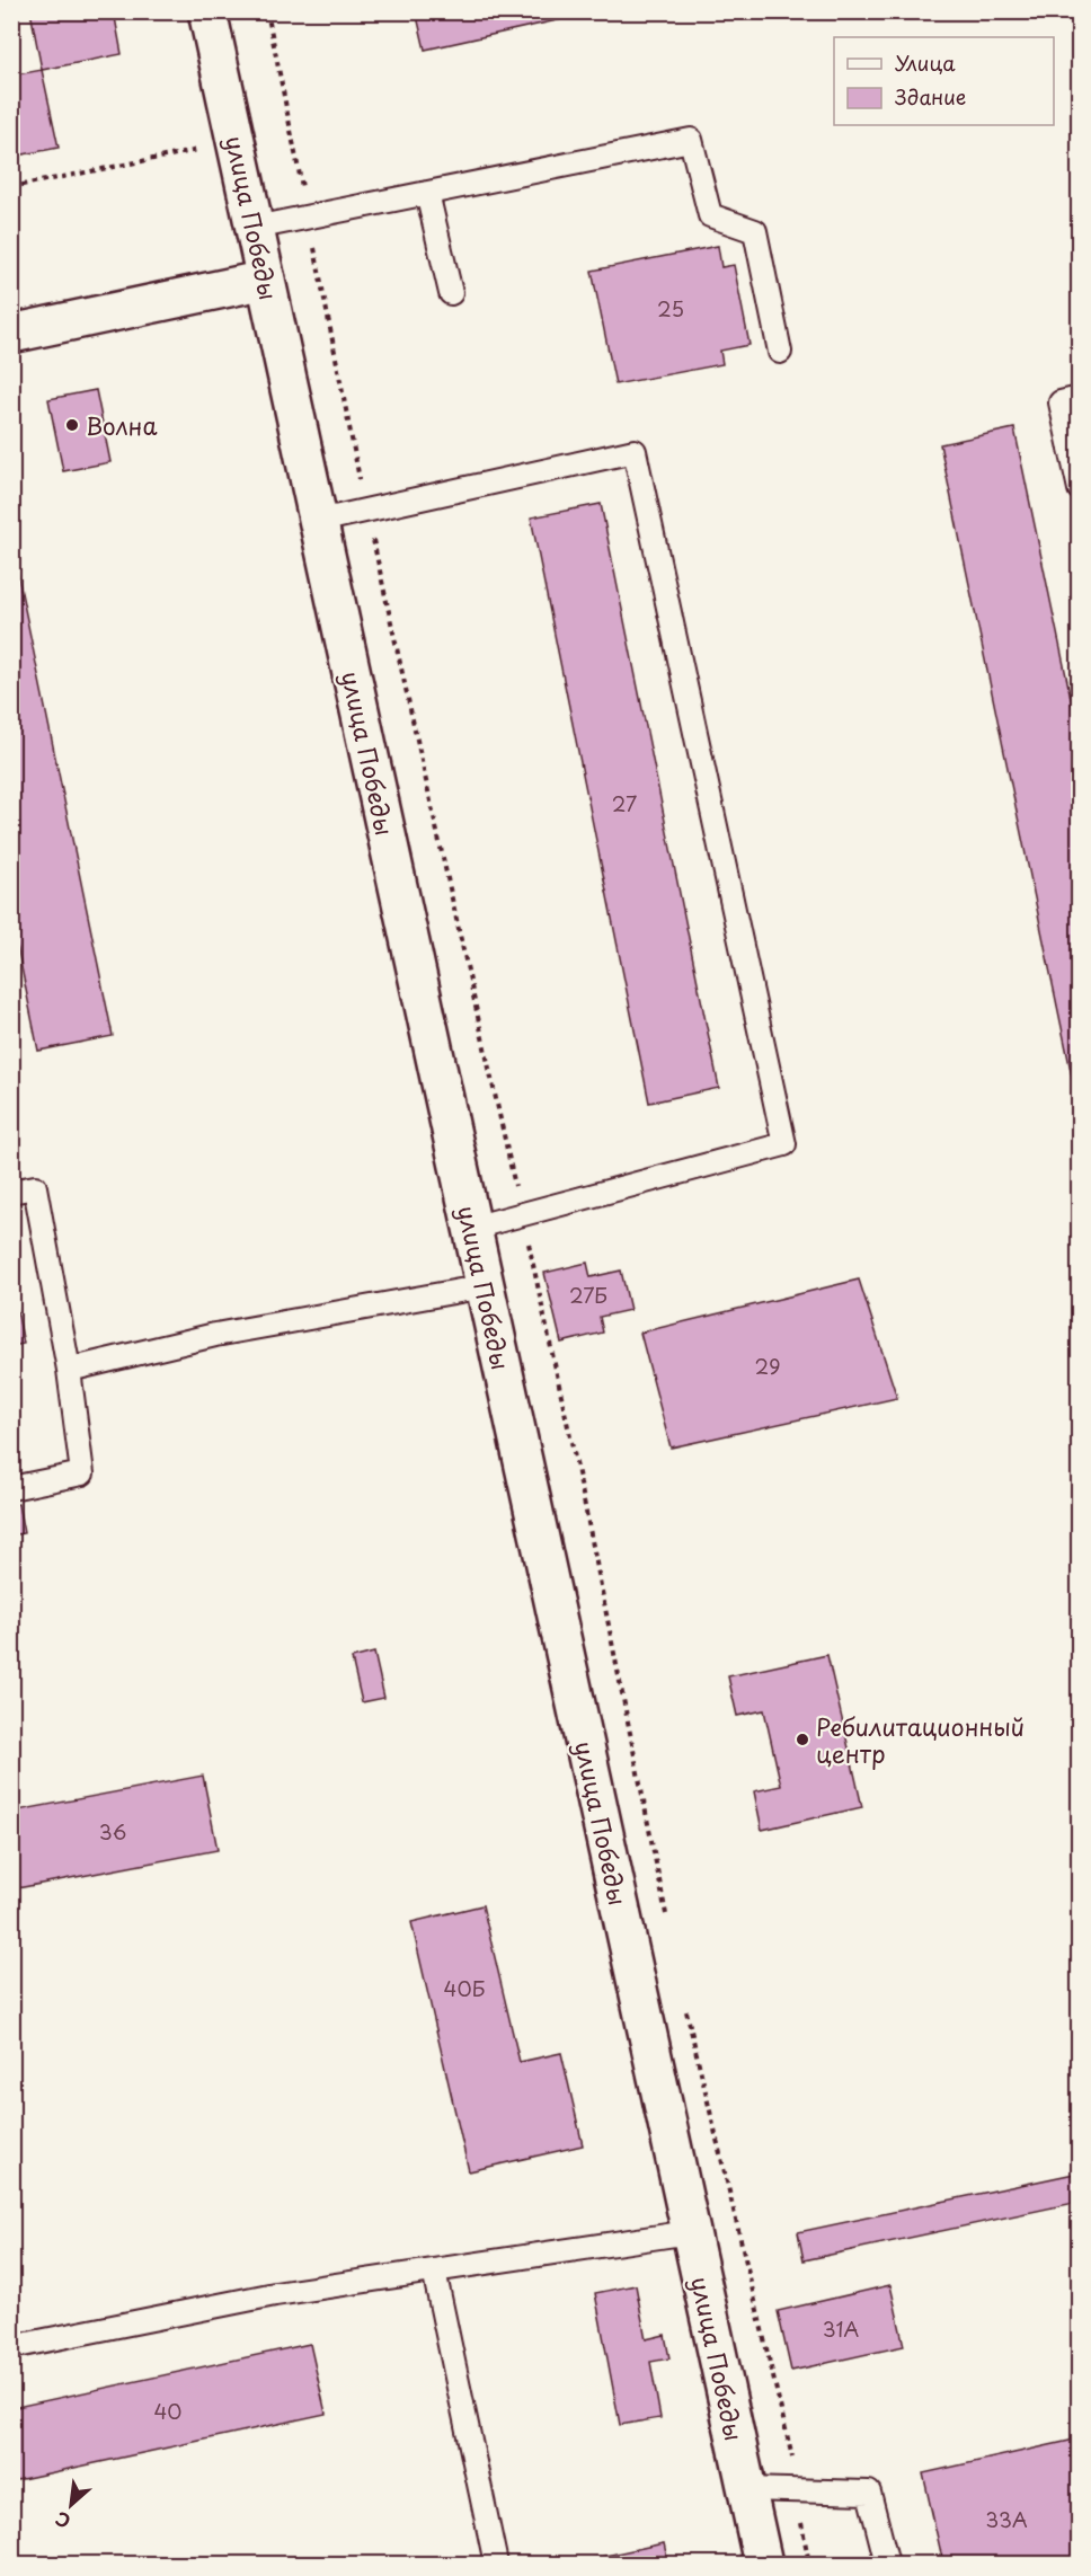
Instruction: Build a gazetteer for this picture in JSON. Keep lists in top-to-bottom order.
{
  "streets": {
    "street": ["улица Победы"]
  },
  "places": ["Волна", "Ребилитационный центр"],
  "house_numbers": [
    "25",
    "27",
    "27Б",
    "29",
    "36",
    "40Б",
    "31А",
    "40",
    "33А"
  ],
  "legend": ["Улица", "Здание"],
  "north": "bottom left"
}
